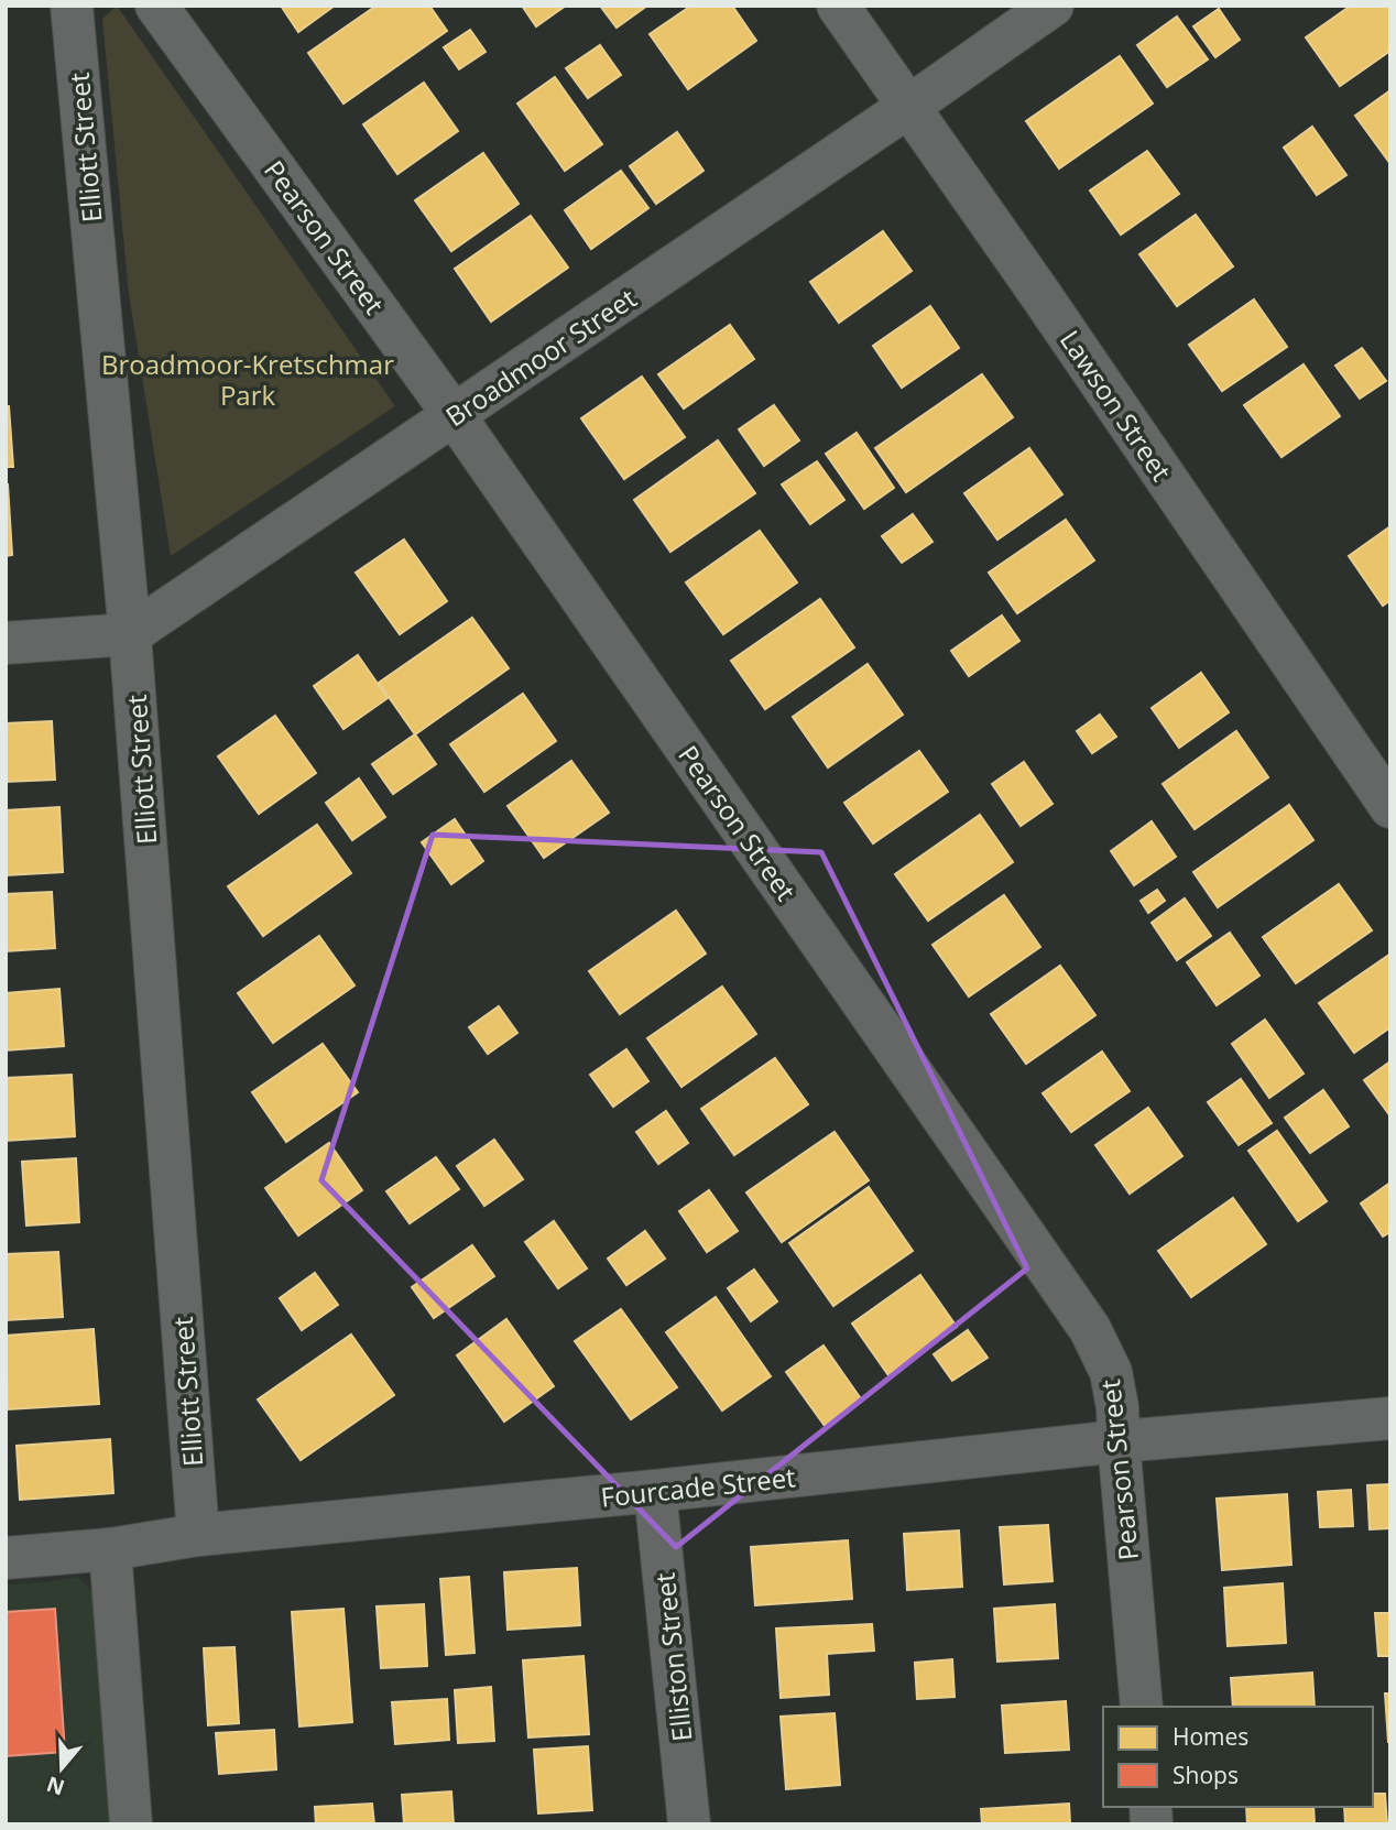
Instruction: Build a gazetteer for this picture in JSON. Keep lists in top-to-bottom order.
{
  "streets": {
    "street": [
      "Elliott Street",
      "Pearson Street",
      "Broadmoor Street",
      "Lawson Street",
      "Fourcade Street",
      "Elliston Street"
    ]
  },
  "crossings": [
    ["Elliott Street", "Broadmoor Street"],
    ["Elliott Street", "Fourcade Street"],
    ["Pearson Street", "Broadmoor Street"],
    ["Pearson Street", "Fourcade Street"],
    ["Broadmoor Street", "Lawson Street"],
    ["Fourcade Street", "Elliston Street"]
  ],
  "parks": ["Broadmoor-Kretschmar Park"],
  "legend": ["Homes", "Shops"],
  "north": "bottom"
}
